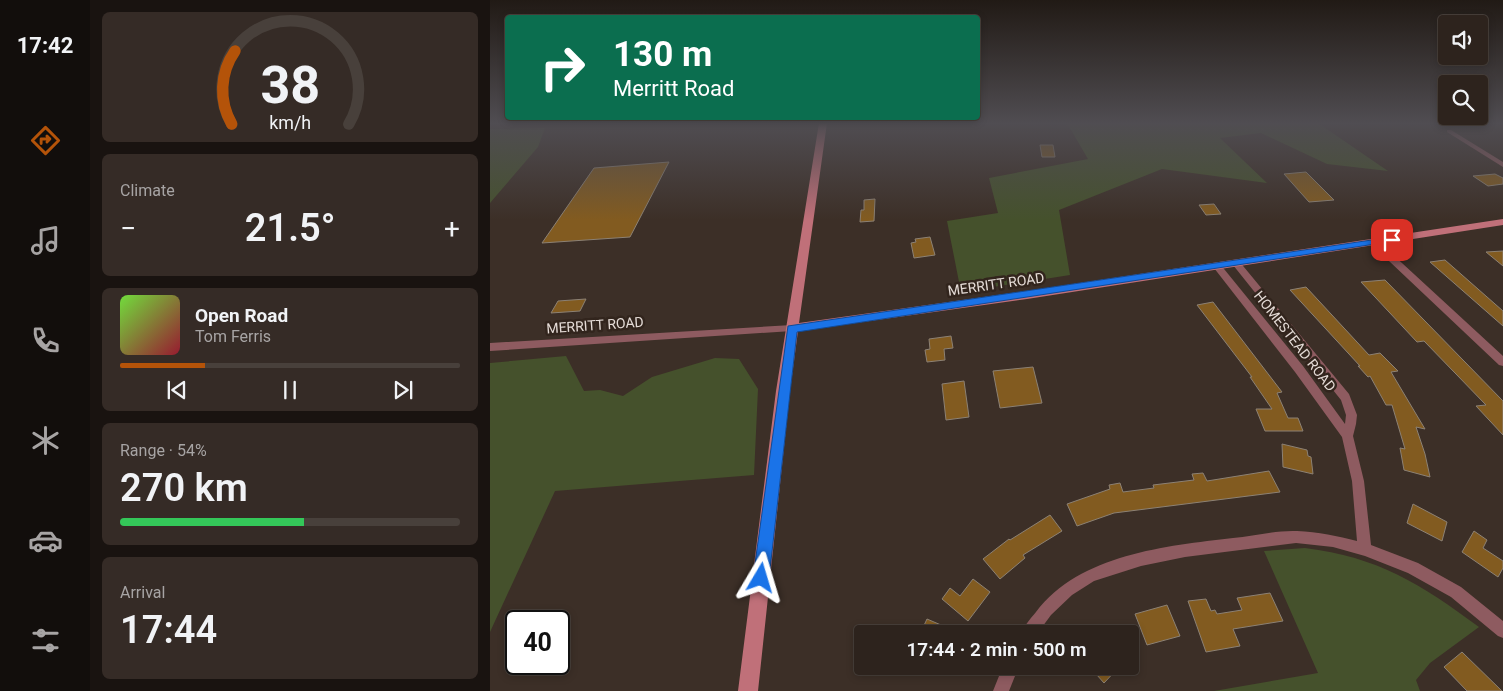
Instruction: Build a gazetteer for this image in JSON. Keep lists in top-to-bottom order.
{
  "streets": {
    "street": ["MERRITT ROAD", "HOMESTEAD ROAD"]
  },
  "crossings": [
    ["MERRITT ROAD", "HOMESTEAD ROAD"]
  ],
  "page": {
    "tabs": "17:42",
    "turn": ["130 m", "Merritt Road"],
    "tile": [
      "Climate",
      ["Range · 54%", "270 km"],
      ["Arrival", "17:44"]
    ],
    "heat": ["−", "21.5°", "+"],
    "song": ["Open Road", "Tom Ferris"],
    "limit": "40",
    "trip": "17:44 · 2 min · 500 m",
    "gauge": ["38", "km/h"]
  }
}
